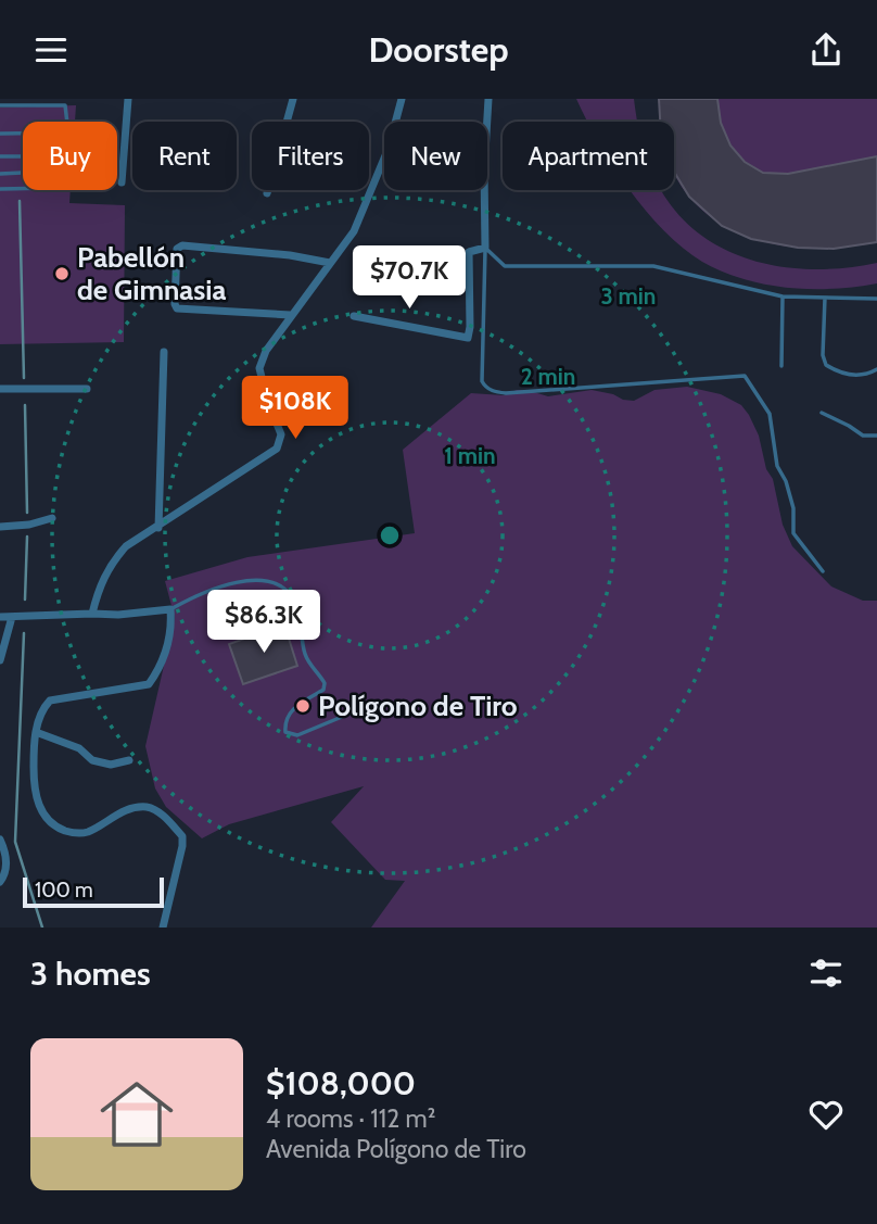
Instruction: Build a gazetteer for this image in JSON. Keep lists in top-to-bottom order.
{
  "places": ["Pabellón de Gimnasia", "Polígono de Tiro"],
  "scale_bar": "100 m",
  "page": {
    "header": "Doorstep",
    "chip": [
      "Buy",
      "Rent",
      "Filters",
      "New",
      "Apartment"
    ],
    "price": ["$70.7K", "$108K", "$86.3K"],
    "scale": "100 m",
    "heading": "3 homes",
    "list": [
      {
        "name": "$108,000",
        "note": "4 rooms · 112 m² · Avenida Polígono de Tiro"
      }
    ]
  },
  "rings": ["3 min", "2 min", "1 min"]
}
